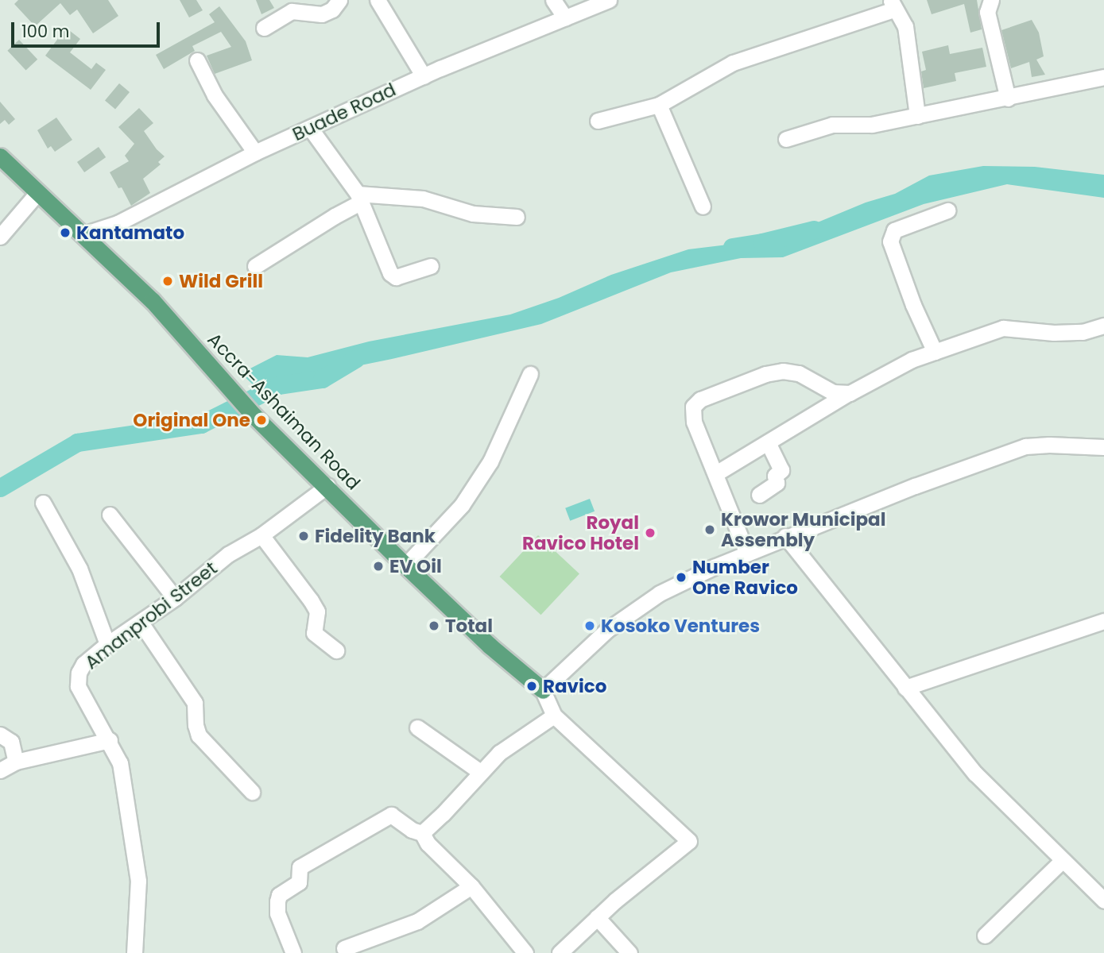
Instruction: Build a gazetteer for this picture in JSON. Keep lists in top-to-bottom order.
{
  "streets": {
    "main road": ["Accra-Ashaiman Road"],
    "street": ["Buade Road", "Amanprobi Street"]
  },
  "crossings": [
    ["Buade Road", "Accra-Ashaiman Road"],
    ["Accra-Ashaiman Road", "Amanprobi Street"]
  ],
  "places": [
    "Kantamato",
    "Wild Grill",
    "Original One",
    "Krowor Municipal Assembly",
    "Royal Ravico Hotel",
    "Fidelity Bank",
    "EV Oil",
    "Number One Ravico",
    "Total",
    "Kosoko Ventures",
    "Ravico"
  ],
  "scale_bar": "100 m"
}
